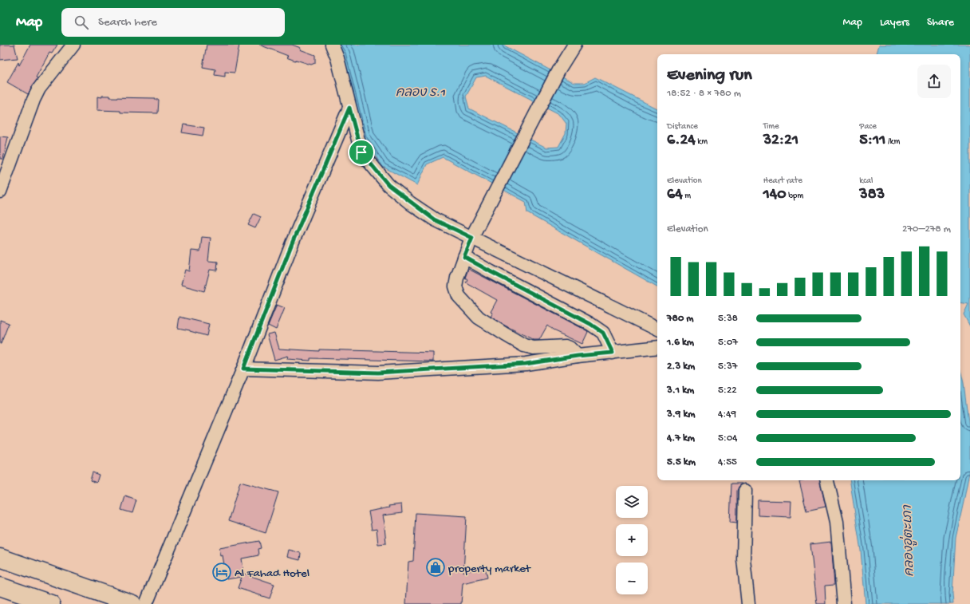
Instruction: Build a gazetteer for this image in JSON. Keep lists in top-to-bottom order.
{
  "water": ["คลอง ร.1", "คลองอู่ตะเภา"],
  "places": {
    "shop": ["property market"],
    "hotel": ["Al Fahad Hotel"]
  },
  "page": {
    "header": "Map",
    "search": "Search here",
    "nav": ["Map", "Layers", "Share"],
    "heading": ["Evening run", "18:52 · 8 × 780 m"],
    "stats": [
      ["Distance", "6.24 km"],
      ["Time", "32:21"],
      ["Pace", "5:11 /km"],
      ["Elevation", "64 m"],
      ["Heart rate", "140 bpm"],
      ["kcal", "383"]
    ],
    "chart": ["Elevation", "270–278 m"],
    "list": [
      {
        "name": "780 m",
        "note": "5:38"
      },
      {
        "name": "1.6 km",
        "note": "5:07"
      },
      {
        "name": "2.3 km",
        "note": "5:37"
      },
      {
        "name": "3.1 km",
        "note": "5:22"
      },
      {
        "name": "3.9 km",
        "note": "4:49"
      },
      {
        "name": "4.7 km",
        "note": "5:04"
      },
      {
        "name": "5.5 km",
        "note": "4:55"
      }
    ],
    "map_buttons": ["+", "−"]
  }
}
